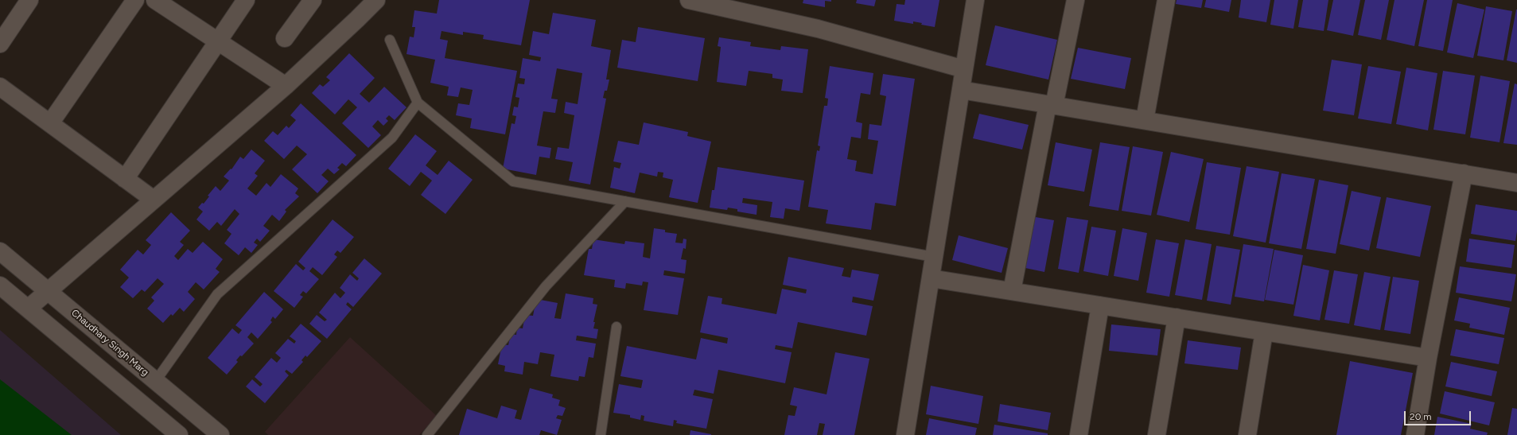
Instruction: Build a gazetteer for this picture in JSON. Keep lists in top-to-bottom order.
{
  "streets": {
    "street": ["Chaudhary Singh Marg"]
  },
  "scale_bar": "20 m"
}
